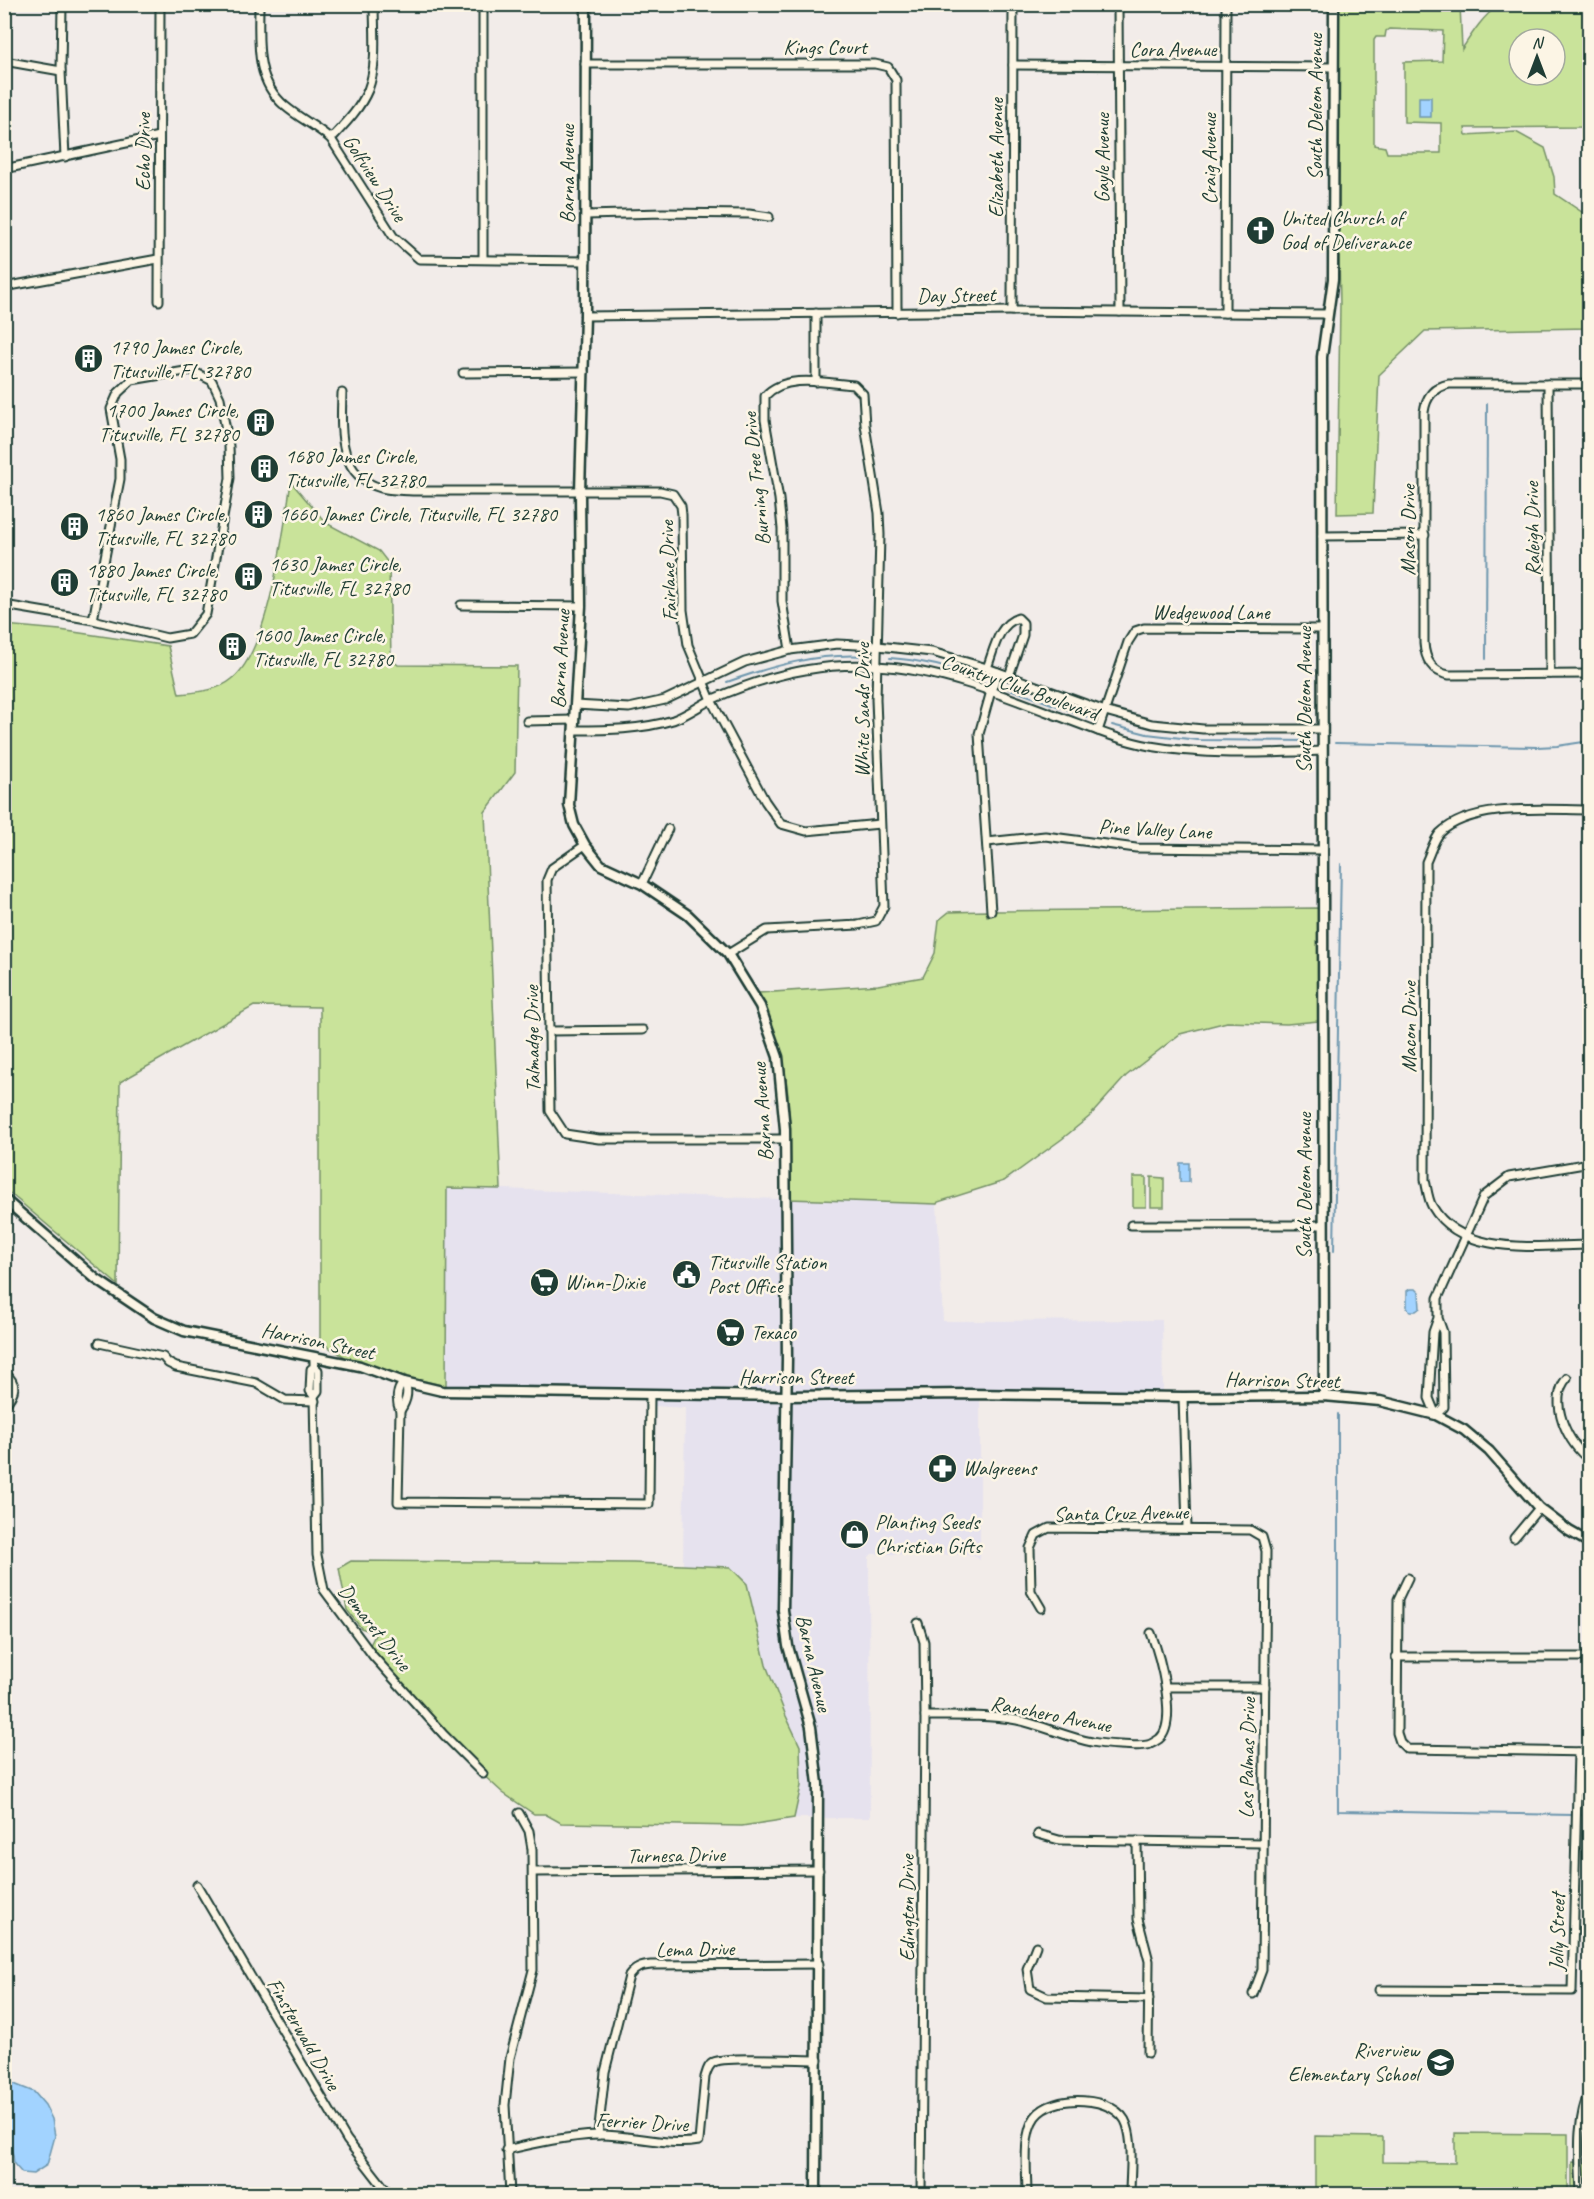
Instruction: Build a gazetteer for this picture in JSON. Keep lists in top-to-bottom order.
{
  "streets": {
    "street": [
      "Kings Court",
      "Cora Avenue",
      "South Deleon Avenue",
      "Echo Drive",
      "Elizabeth Avenue",
      "Gayle Avenue",
      "Craig Avenue",
      "Barna Avenue",
      "Golfview Drive",
      "Day Street",
      "Burning Tree Drive",
      "Raleigh Drive",
      "Mason Drive",
      "Fairlane Drive",
      "Wedgewood Lane",
      "Country Club Boulevard",
      "White Sands Drive",
      "Pine Valley Lane",
      "Macon Drive",
      "Talmadge Drive",
      "Harrison Street",
      "Santa Cruz Avenue",
      "Demaret Drive",
      "Ranchero Avenue",
      "Las Palmas Drive",
      "Turnesa Drive",
      "Edington Drive",
      "Jolly Street",
      "Lema Drive",
      "Finsterwald Drive",
      "Ferrier Drive"
    ]
  },
  "crossings": [
    ["Kings Court", "Barna Avenue"],
    ["Kings Court", "Day Street"],
    ["Cora Avenue", "South Deleon Avenue"],
    ["Cora Avenue", "Elizabeth Avenue"],
    ["Cora Avenue", "Gayle Avenue"],
    ["Cora Avenue", "Craig Avenue"],
    ["South Deleon Avenue", "Day Street"],
    ["South Deleon Avenue", "Wedgewood Lane"],
    ["South Deleon Avenue", "Country Club Boulevard"],
    ["South Deleon Avenue", "Pine Valley Lane"],
    ["South Deleon Avenue", "Harrison Street"],
    ["Elizabeth Avenue", "Day Street"],
    ["Gayle Avenue", "Day Street"],
    ["Craig Avenue", "Day Street"],
    ["Barna Avenue", "Golfview Drive"],
    ["Barna Avenue", "Day Street"],
    ["Barna Avenue", "Fairlane Drive"],
    ["Barna Avenue", "Country Club Boulevard"],
    ["Barna Avenue", "White Sands Drive"],
    ["Barna Avenue", "Talmadge Drive"],
    ["Barna Avenue", "Harrison Street"],
    ["Barna Avenue", "Turnesa Drive"],
    ["Barna Avenue", "Lema Drive"],
    ["Barna Avenue", "Ferrier Drive"],
    ["Burning Tree Drive", "Country Club Boulevard"],
    ["Burning Tree Drive", "White Sands Drive"],
    ["Raleigh Drive", "Mason Drive"],
    ["Fairlane Drive", "Country Club Boulevard"],
    ["Fairlane Drive", "White Sands Drive"],
    ["Wedgewood Lane", "Country Club Boulevard"],
    ["Country Club Boulevard", "White Sands Drive"],
    ["Harrison Street", "Demaret Drive"],
    ["Santa Cruz Avenue", "Las Palmas Drive"],
    ["Ranchero Avenue", "Edington Drive"],
    ["Lema Drive", "Ferrier Drive"]
  ],
  "places": {
    "church": ["United Church of God of Deliverance"],
    "building": [
      "1790 James Circle, Titusville, FL 32780",
      "1700 James Circle, Titusville, FL 32780",
      "1680 James Circle, Titusville, FL 32780",
      "1660 James Circle, Titusville, FL 32780",
      "1860 James Circle, Titusville, FL 32780",
      "1630 James Circle, Titusville, FL 32780",
      "1880 James Circle, Titusville, FL 32780",
      "1600 James Circle, Titusville, FL 32780"
    ],
    "public building": ["Titusville Station Post Office"],
    "supermarket": ["Winn-Dixie", "Texaco"],
    "pharmacy": ["Walgreens"],
    "shop": ["Planting Seeds Christian Gifts"],
    "school or university": ["Riverview Elementary School"]
  },
  "north": "top"
}
